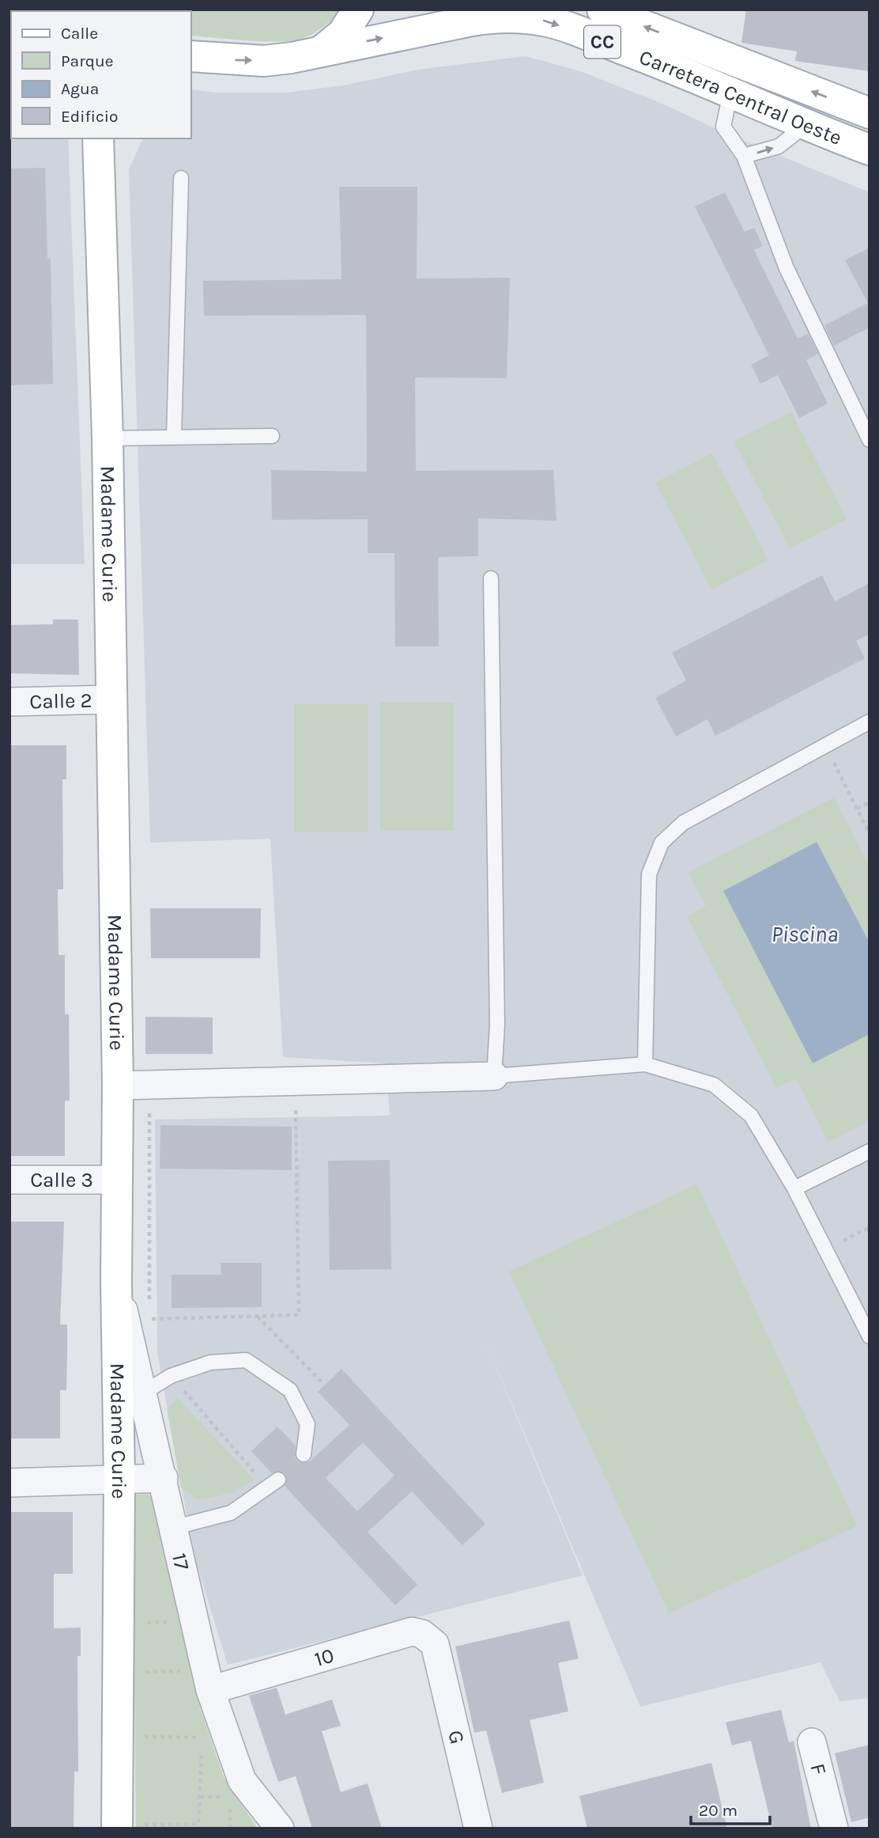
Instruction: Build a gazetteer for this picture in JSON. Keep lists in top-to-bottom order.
{
  "streets": {
    "main road": ["CC", "Carretera Central Oeste", "Madame Curie"],
    "street": [
      "Calle 2",
      "Calle 3",
      "17",
      "10",
      "G",
      "F"
    ]
  },
  "crossings": [
    ["CC", "Carretera Central Oeste"],
    ["Madame Curie", "Calle 2"],
    ["Madame Curie", "Calle 3"],
    ["Madame Curie", "17"],
    ["17", "10"],
    ["10", "G"]
  ],
  "water": ["Piscina"],
  "legend": [
    "Calle",
    "Parque",
    "Agua",
    "Edificio"
  ],
  "scale_bar": "20 m"
}
